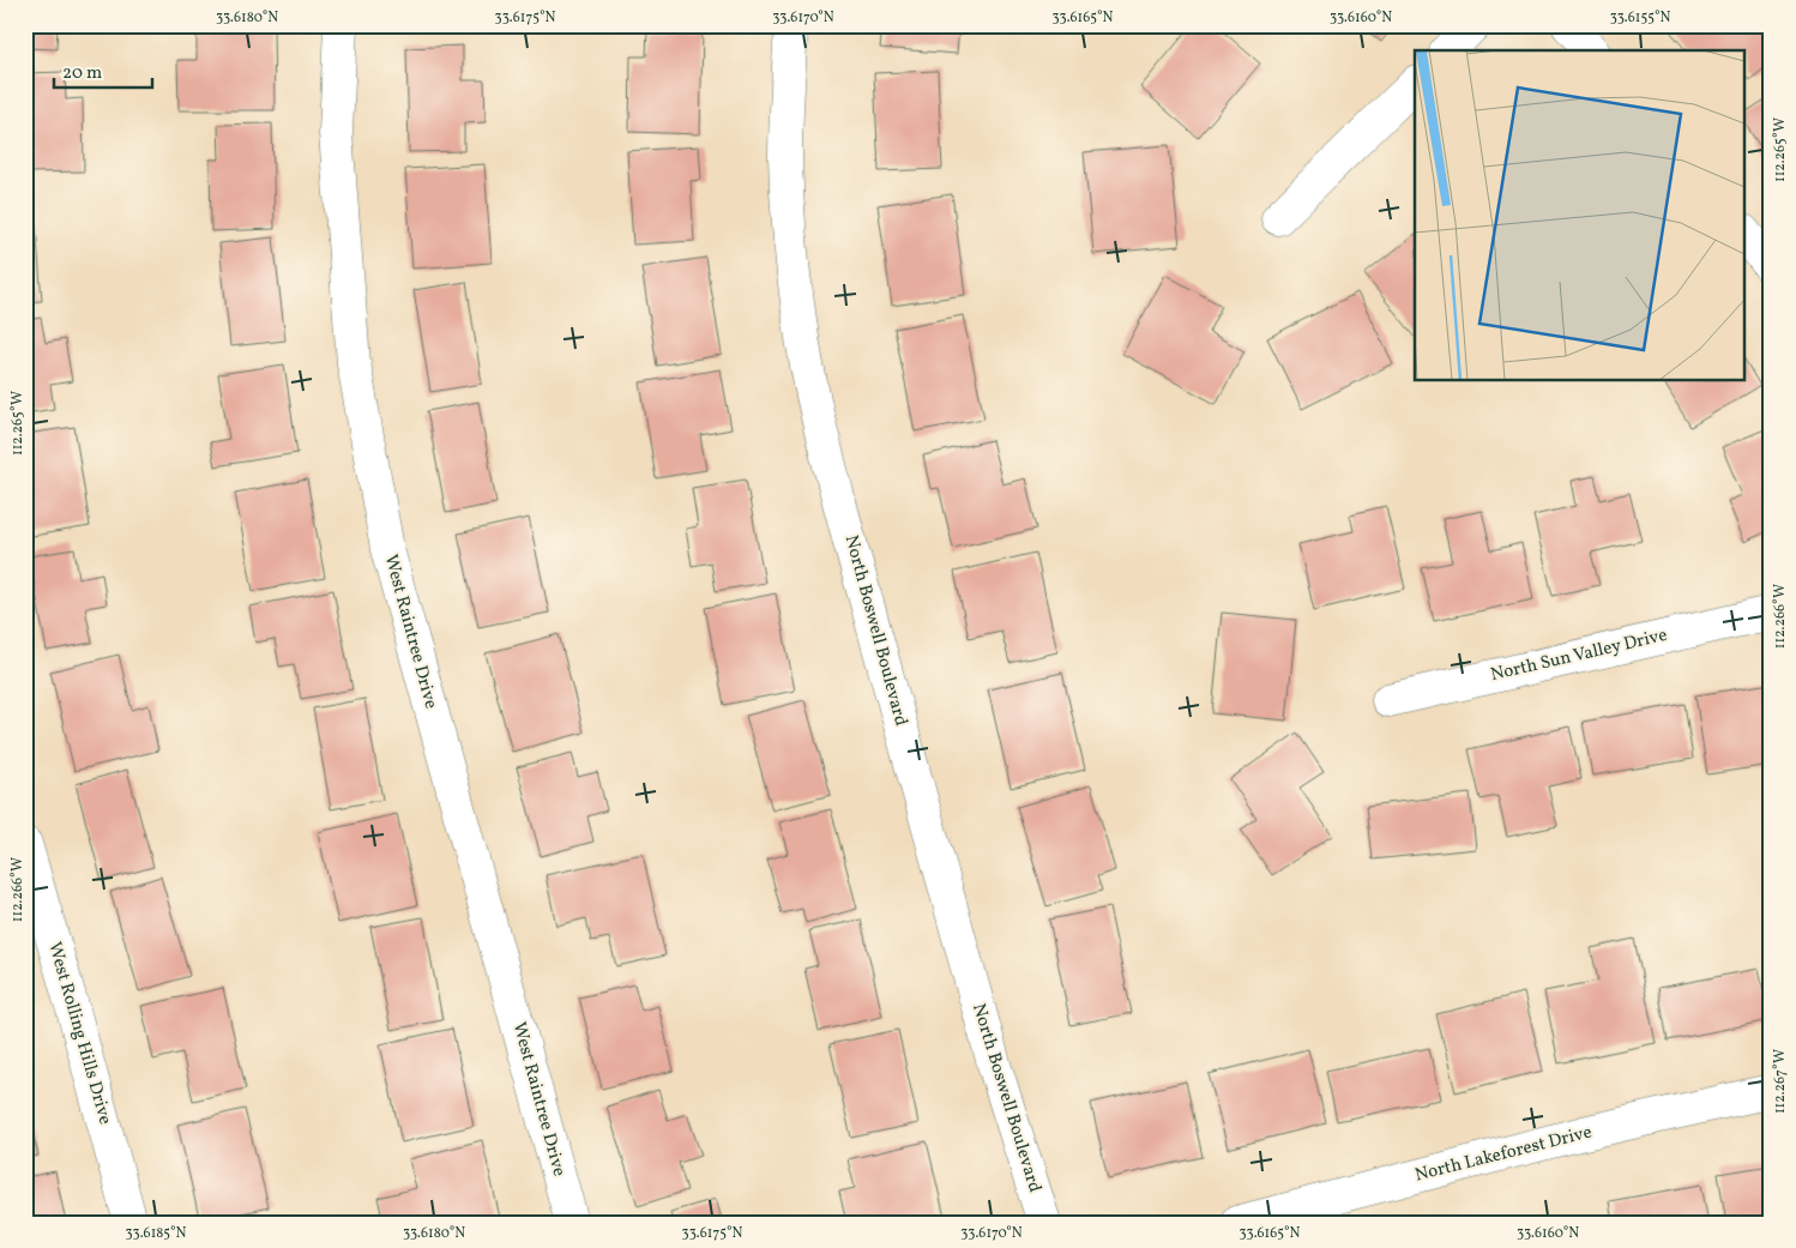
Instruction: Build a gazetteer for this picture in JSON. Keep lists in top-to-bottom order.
{
  "streets": {
    "street": [
      "North Boswell Boulevard",
      "West Raintree Drive",
      "North Sun Valley Drive",
      "West Rolling Hills Drive",
      "North Lakeforest Drive"
    ]
  },
  "scale_bar": "20 m",
  "coordinates": [
    "33.6180°N",
    "33.6175°N",
    "33.6170°N",
    "33.6165°N",
    "33.6160°N",
    "33.6155°N",
    "112.265°W",
    "112.266°W",
    "112.267°W",
    "33.6185°N"
  ]
}
